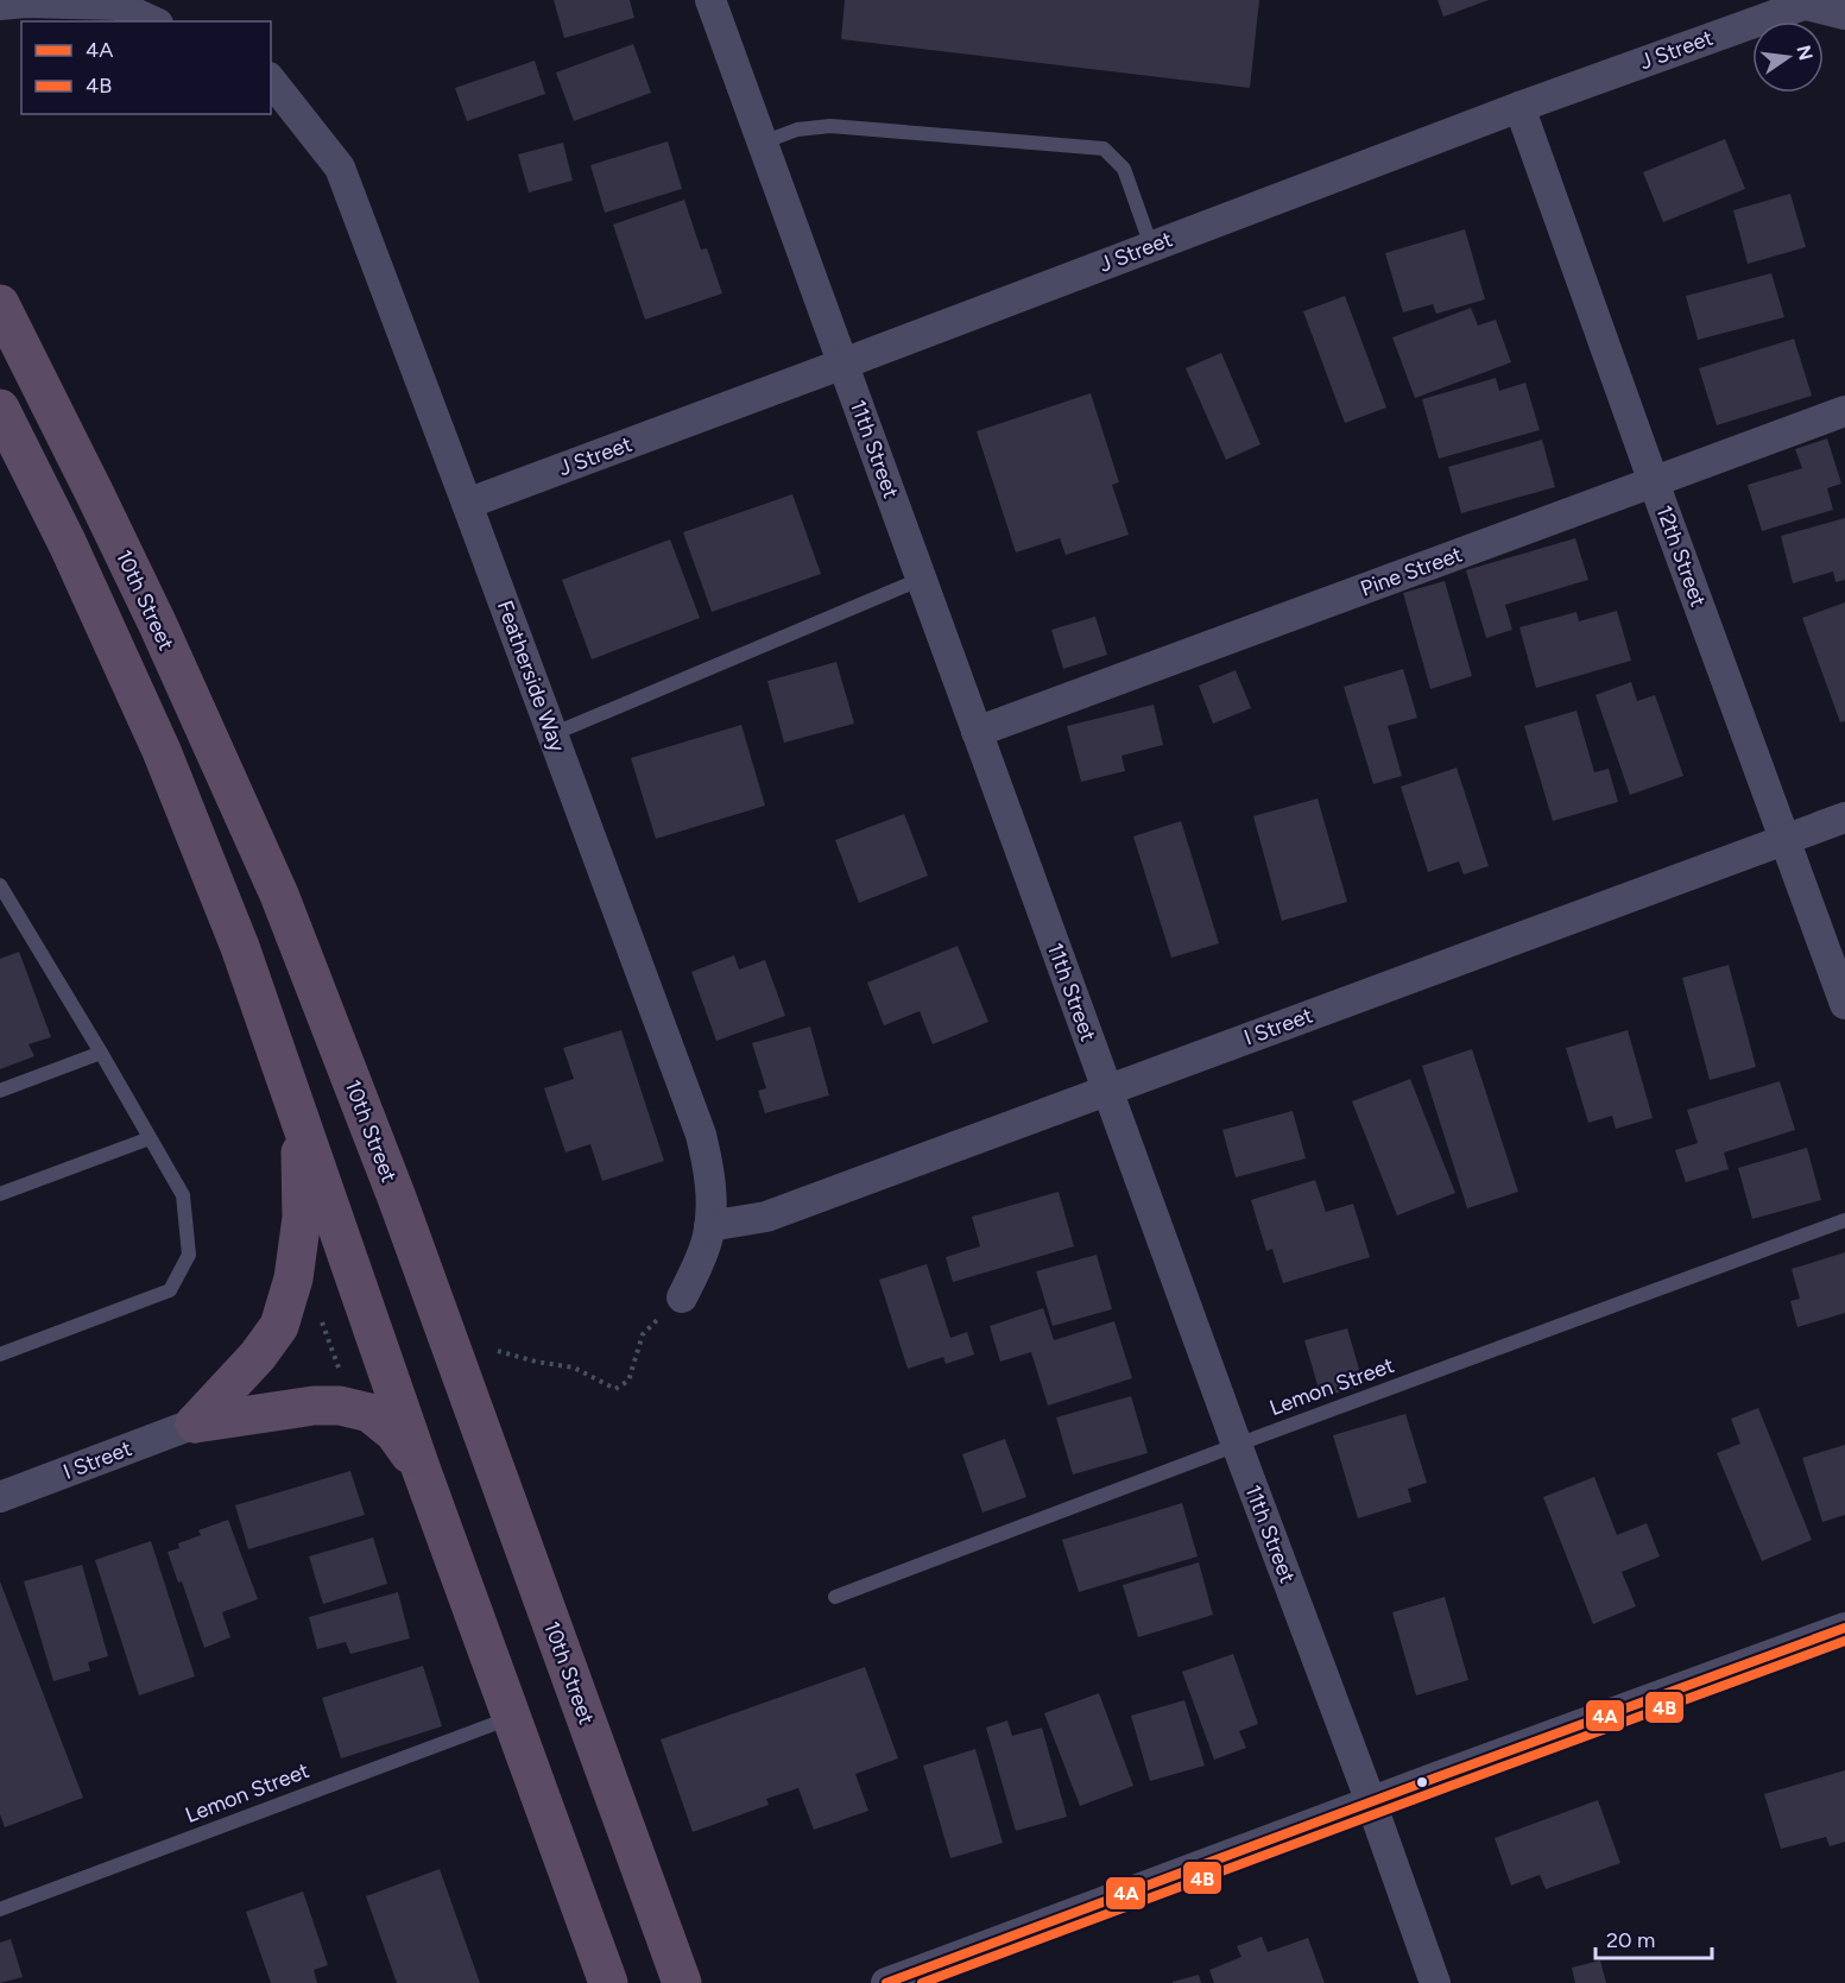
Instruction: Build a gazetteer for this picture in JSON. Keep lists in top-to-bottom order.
{
  "streets": {
    "highway": ["10th Street"],
    "street": [
      "J Street",
      "11th Street",
      "12th Street",
      "Pine Street",
      "Featherside Way",
      "I Street"
    ],
    "lane": ["Lemon Street"]
  },
  "crossings": [
    ["J Street", "11th Street"],
    ["J Street", "12th Street"],
    ["J Street", "Featherside Way"],
    ["11th Street", "Pine Street"],
    ["11th Street", "I Street"],
    ["11th Street", "Lemon Street"],
    ["12th Street", "Pine Street"],
    ["12th Street", "I Street"],
    ["Featherside Way", "I Street"]
  ],
  "lines": ["transit line 4A", "transit line 4B"],
  "legend": ["4A", "4B"],
  "scale_bar": "20 m",
  "north": "right"
}
